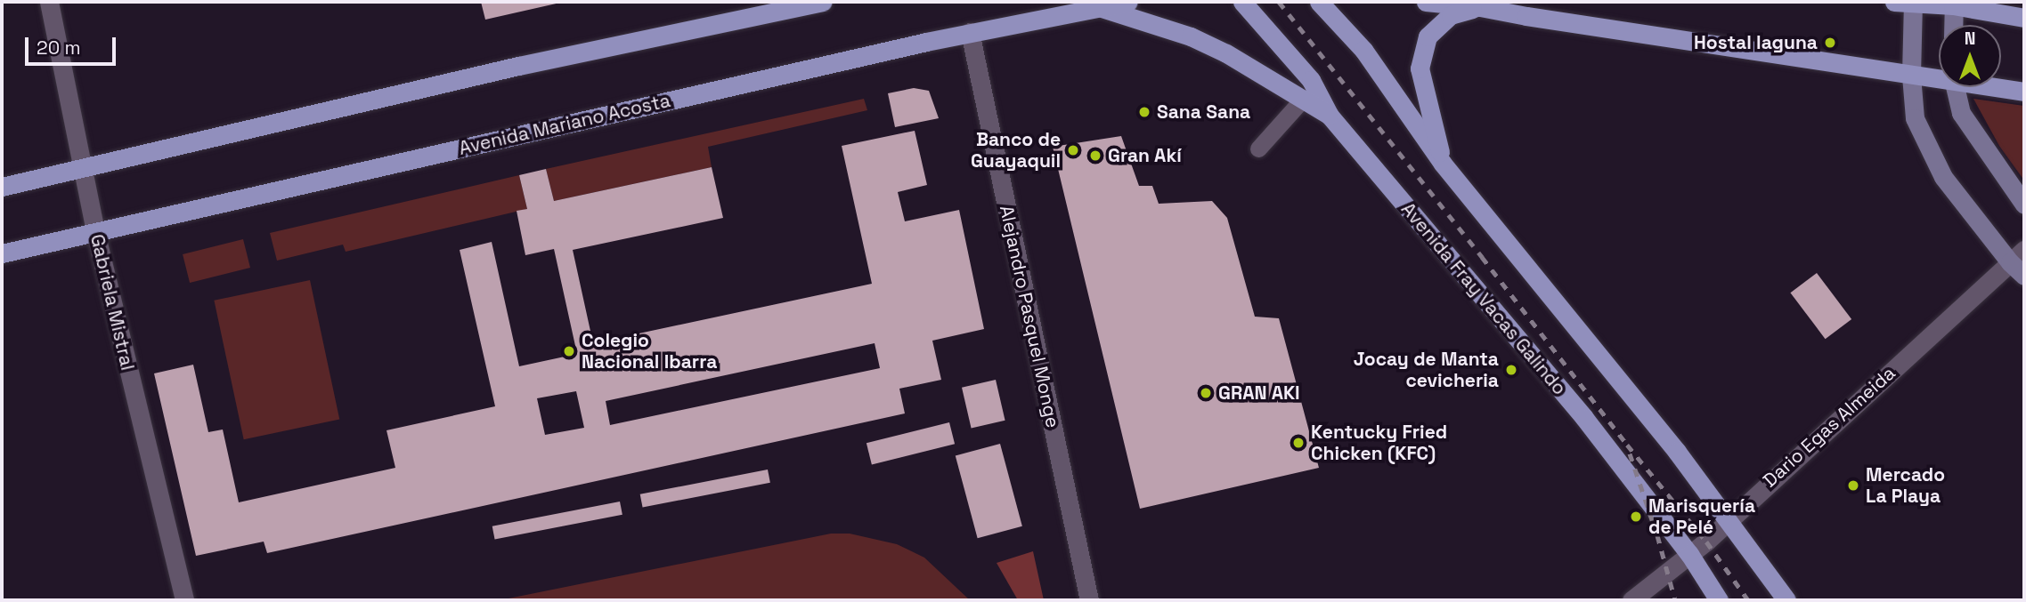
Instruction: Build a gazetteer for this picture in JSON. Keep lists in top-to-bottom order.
{
  "streets": {
    "main road": ["Avenida Mariano Acosta", "Avenida Fray Vacas Galindo"],
    "street": ["Gabriela Mistral", "Alejandro Pasquel Monge", "Dario Egas Almeida"]
  },
  "crossings": [
    ["Avenida Mariano Acosta", "Gabriela Mistral"],
    ["Avenida Mariano Acosta", "Alejandro Pasquel Monge"],
    ["Avenida Fray Vacas Galindo", "Dario Egas Almeida"]
  ],
  "places": [
    "Hostal laguna",
    "Sana Sana",
    "Banco de Guayaquil",
    "Gran Akí",
    "Colegio Nacional Ibarra",
    "Jocay de Manta cevicheria",
    "GRAN AKI",
    "Kentucky Fried Chicken (KFC)",
    "Mercado La Playa",
    "Marisquería de Pelé"
  ],
  "scale_bar": "20 m",
  "north": "top"
}
